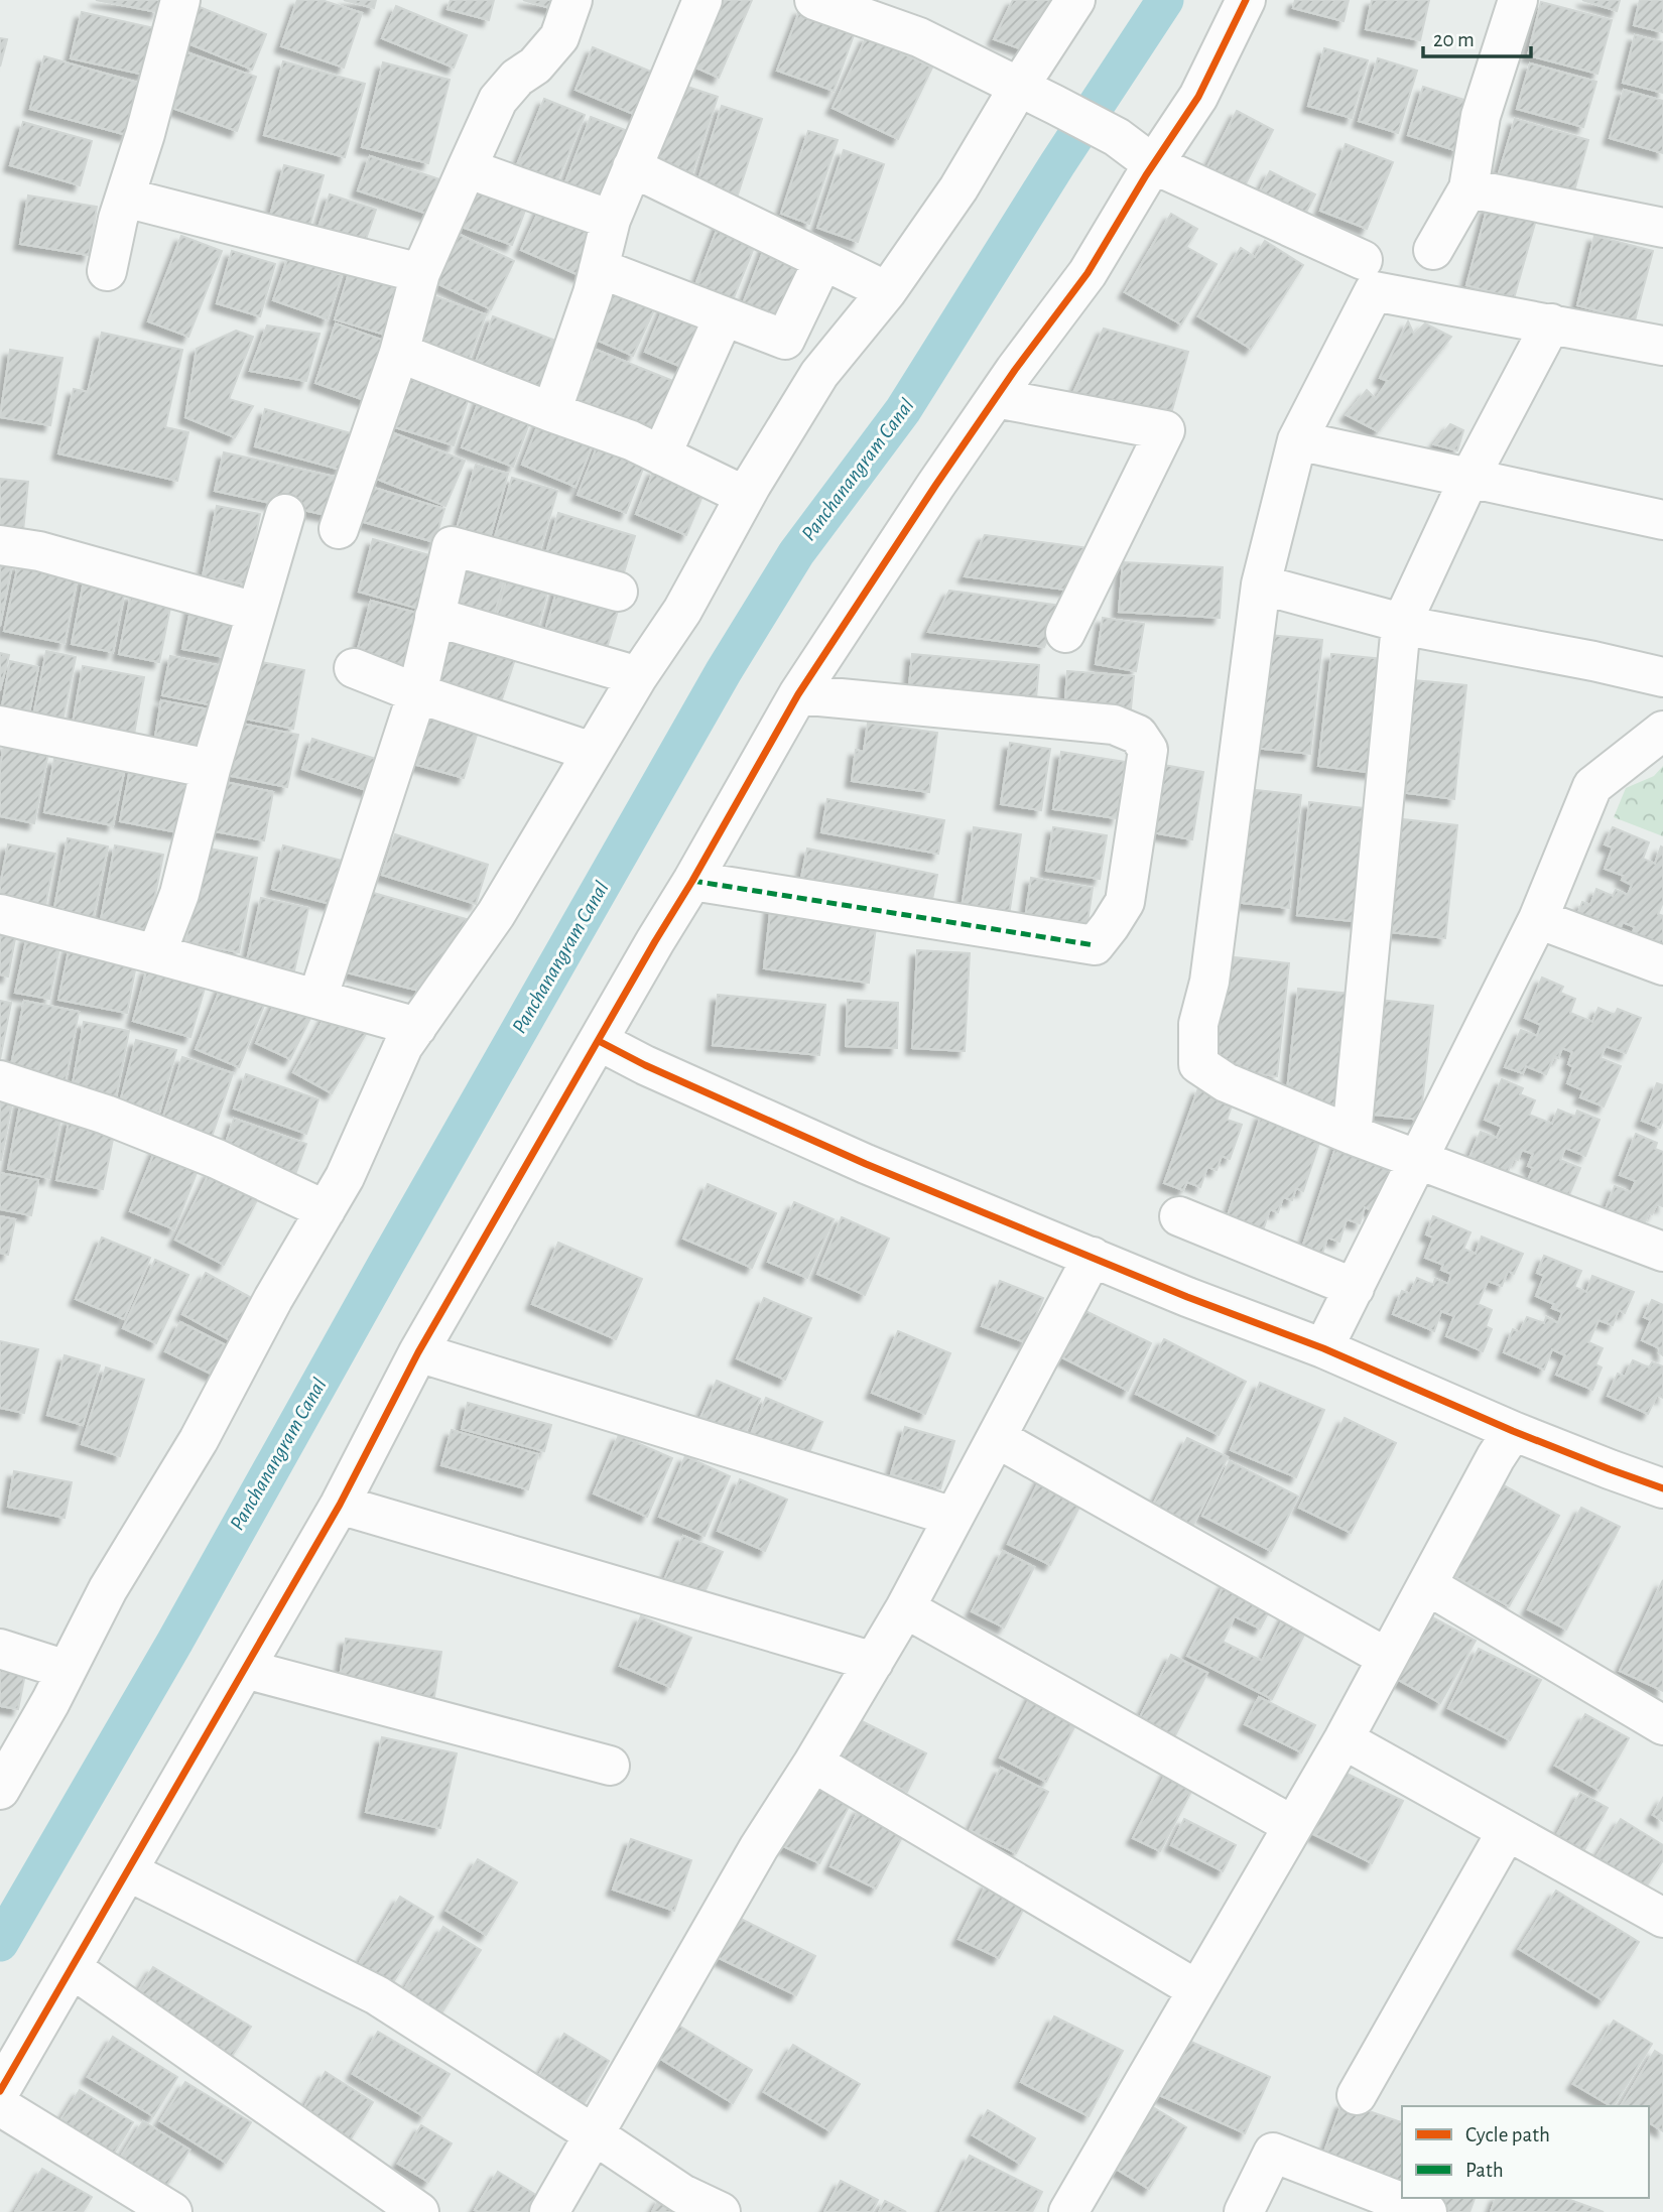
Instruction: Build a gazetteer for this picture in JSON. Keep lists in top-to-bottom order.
{
  "water": ["Panchanangram Canal"],
  "legend": ["Cycle path", "Path"],
  "scale_bar": "20 m"
}
